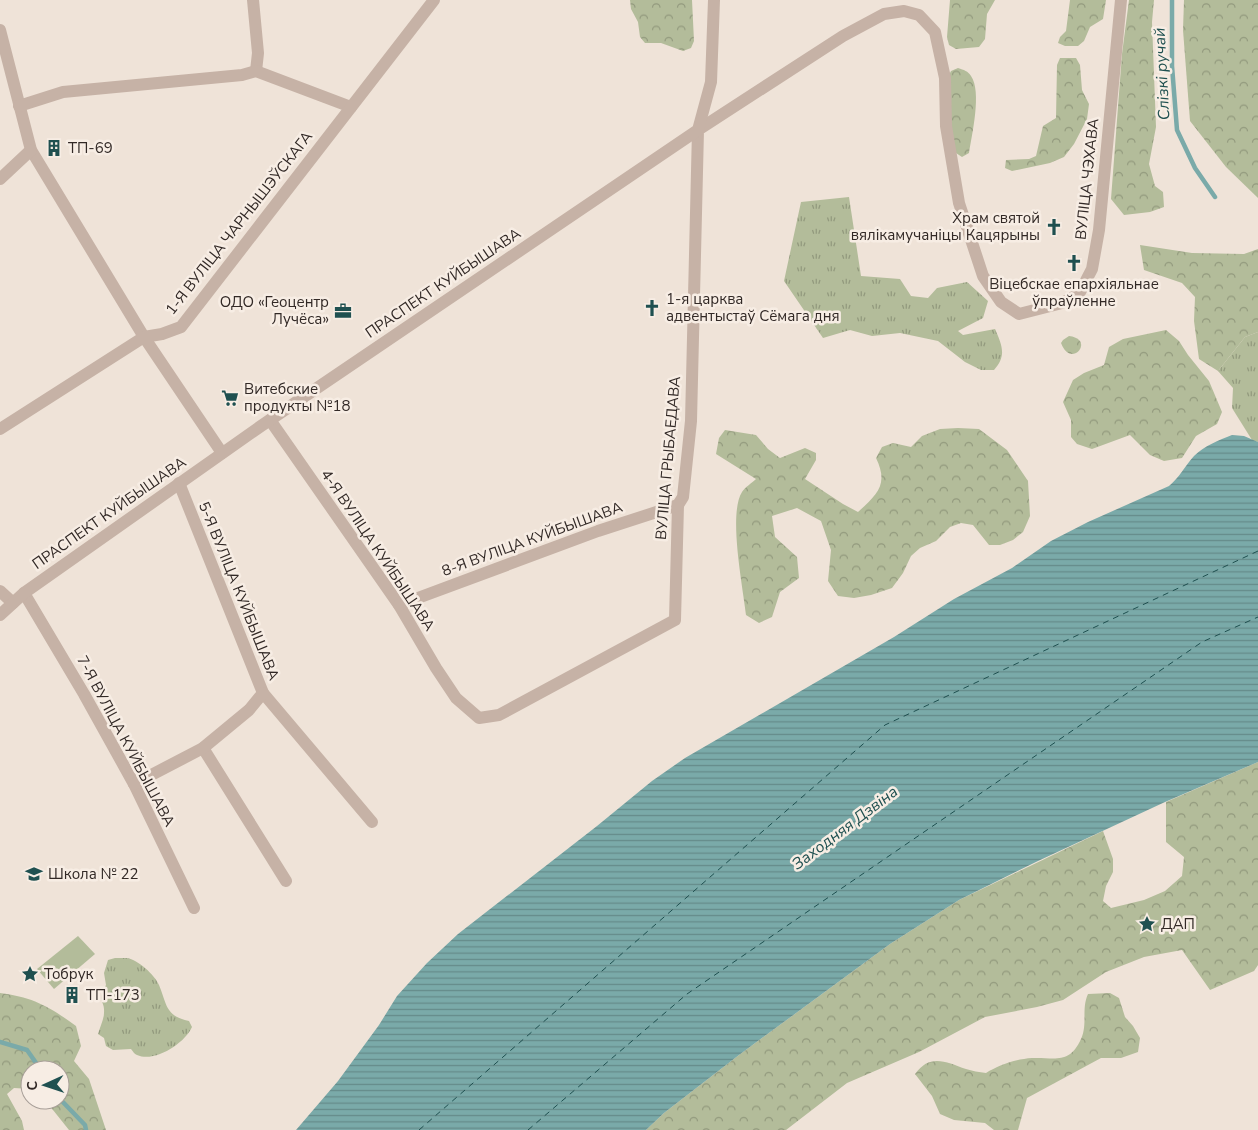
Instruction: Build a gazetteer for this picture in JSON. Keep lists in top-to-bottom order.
{
  "streets": {
    "street": [
      "ВУЛІЦА ЧЭХАВА",
      "1-Я ВУЛІЦА ЧАРНЫШЭЎСКАГА",
      "ПРАСПЕКТ КУЙБЫШАВА",
      "ВУЛІЦА ГРЫБАЕДАВА",
      "8-Я ВУЛІЦА КУЙБЫШАВА",
      "4-Я ВУЛІЦА КУЙБЫШАВА",
      "5-Я ВУЛІЦА КУЙБЫШАВА",
      "7-Я ВУЛІЦА КУЙБЫШАВА"
    ]
  },
  "crossings": [
    ["ВУЛІЦА ЧЭХАВА", "ПРАСПЕКТ КУЙБЫШАВА"],
    ["ПРАСПЕКТ КУЙБЫШАВА", "ВУЛІЦА ГРЫБАЕДАВА"],
    ["ПРАСПЕКТ КУЙБЫШАВА", "4-Я ВУЛІЦА КУЙБЫШАВА"],
    ["ПРАСПЕКТ КУЙБЫШАВА", "5-Я ВУЛІЦА КУЙБЫШАВА"],
    ["ПРАСПЕКТ КУЙБЫШАВА", "7-Я ВУЛІЦА КУЙБЫШАВА"],
    ["ВУЛІЦА ГРЫБАЕДАВА", "8-Я ВУЛІЦА КУЙБЫШАВА"],
    ["ВУЛІЦА ГРЫБАЕДАВА", "4-Я ВУЛІЦА КУЙБЫШАВА"],
    ["8-Я ВУЛІЦА КУЙБЫШАВА", "4-Я ВУЛІЦА КУЙБЫШАВА"]
  ],
  "water": ["Слізкі ручай", "Заходняя Дзвіна"],
  "places": {
    "building": ["ТП-69", "ТП-173"],
    "church": ["Храм святой вялікамучаніцы Кацярыны", "Віцебскае епархіяльнае ўпраўленне", "1-я царква адвентыстаў Сёмага дня"],
    "office": ["ОДО «Геоцентр Лучёса»"],
    "supermarket": ["Витебские продукты №18"],
    "school or university": ["Школа № 22"],
    "place": ["ДАП", "Тобрук"]
  },
  "north": "left"
}
